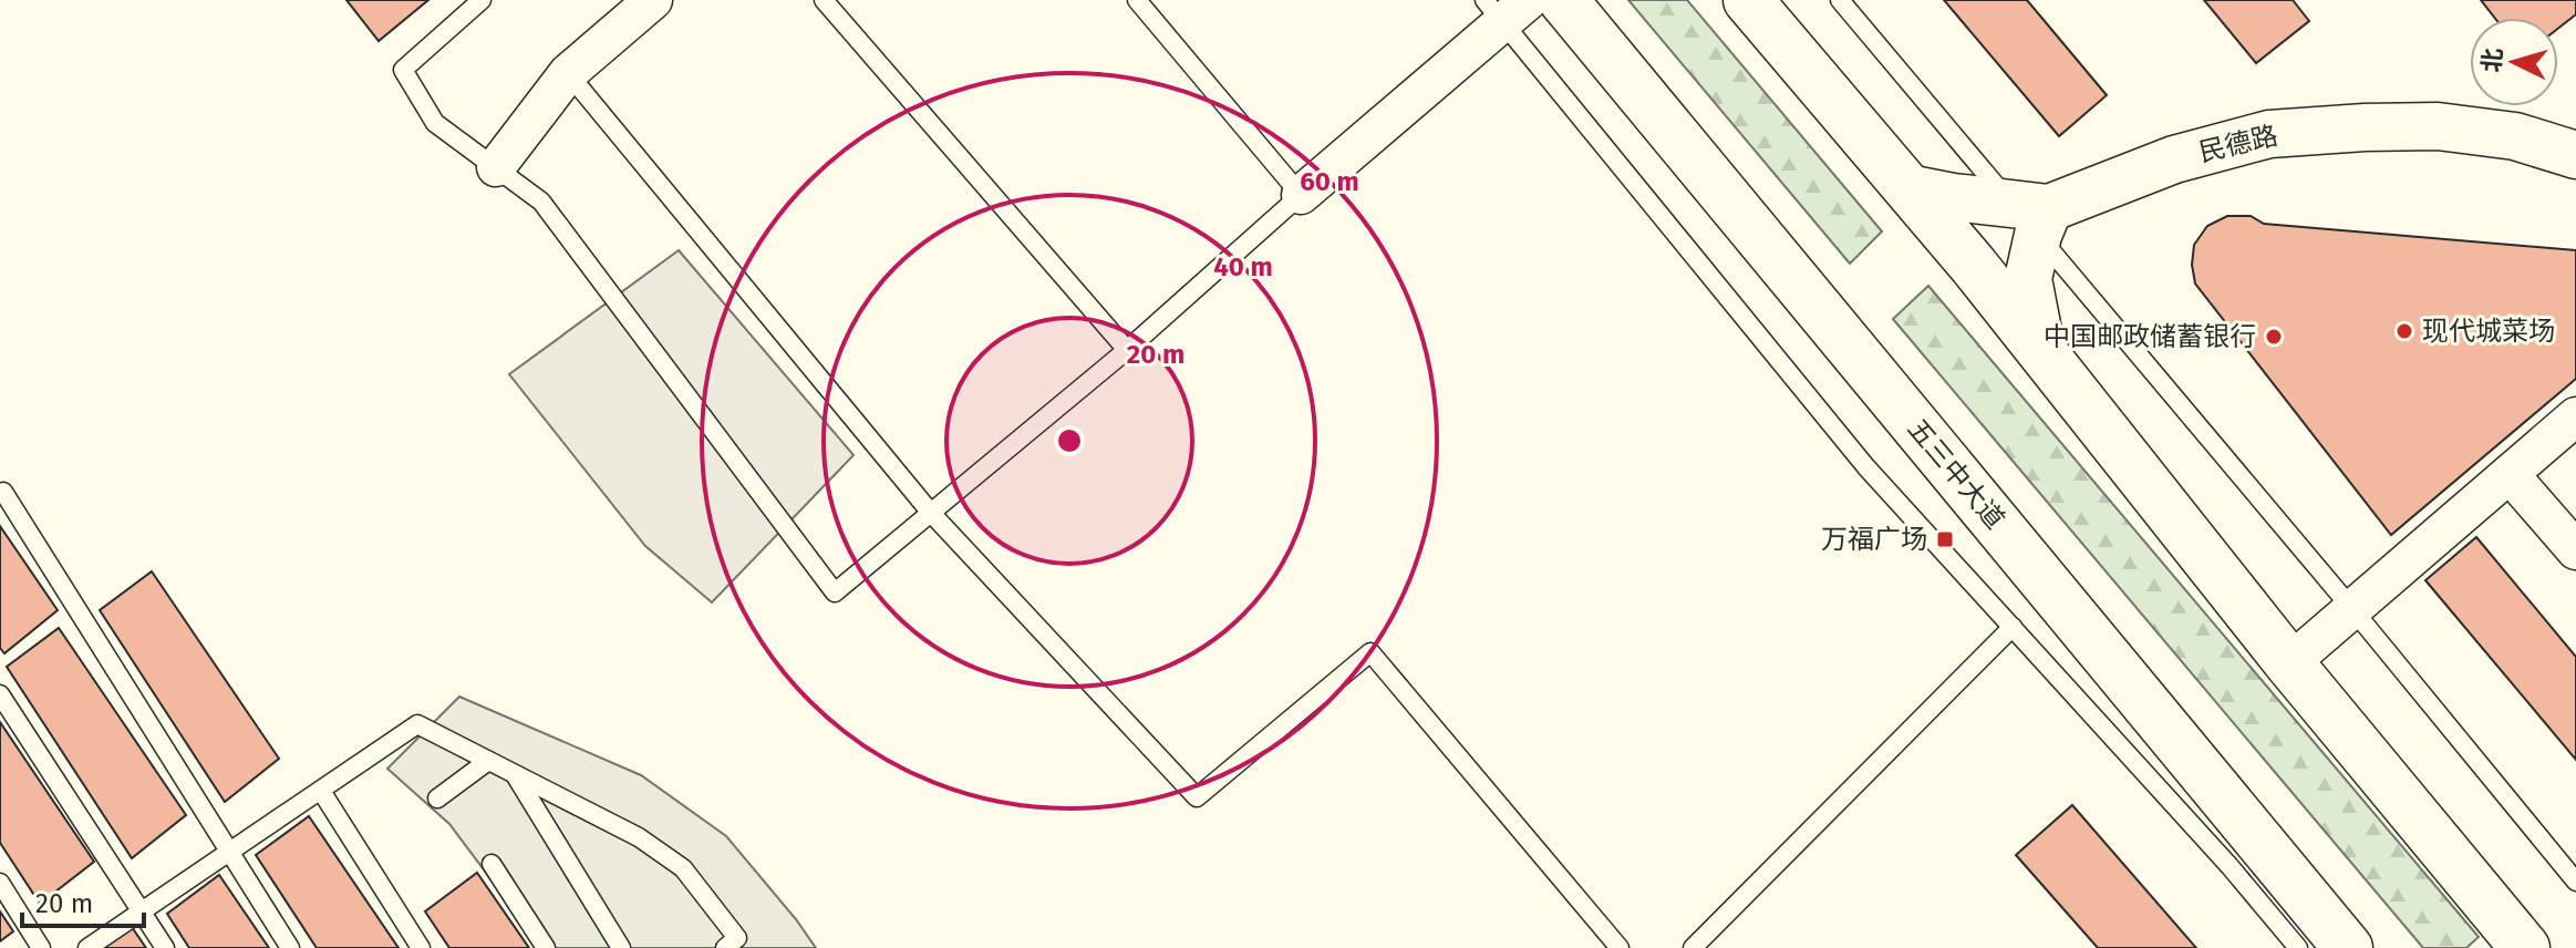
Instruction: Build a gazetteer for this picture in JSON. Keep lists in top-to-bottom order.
{
  "streets": {
    "main road": ["五三中大道"],
    "street": ["民德路"]
  },
  "places": {
    "other": ["现代城菜场", "中国邮政储蓄银行"],
    "transit": ["万福广场"]
  },
  "scale_bar": "20 m",
  "north": "left",
  "rings": ["60 m", "40 m", "20 m"]
}
